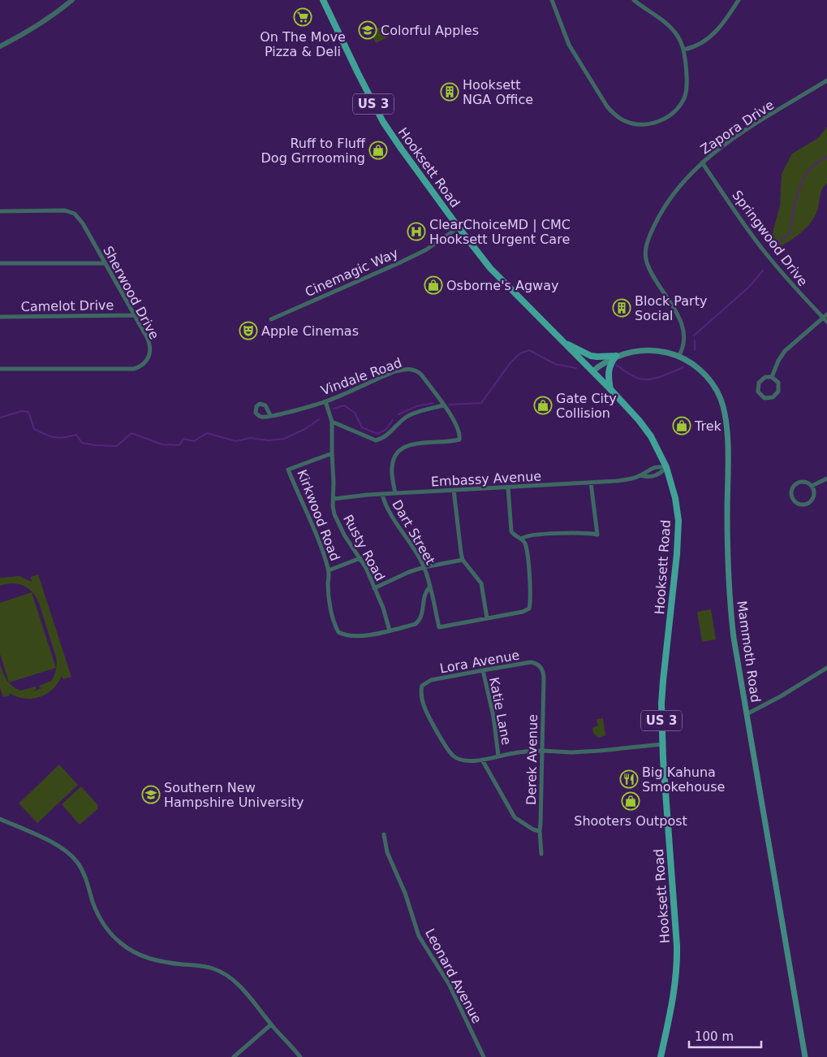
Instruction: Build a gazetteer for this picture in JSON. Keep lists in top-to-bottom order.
{
  "streets": {
    "main road": ["US 3", "Hooksett Road", "Mammoth Road"],
    "street": [
      "Zapora Drive",
      "Springwood Drive",
      "Cinemagic Way",
      "Sherwood Drive",
      "Camelot Drive",
      "Vindale Road",
      "Embassy Avenue",
      "Kirkwood Road",
      "Dart Street",
      "Rusty Road",
      "Lora Avenue",
      "Katie Lane",
      "Derek Avenue",
      "Leonard Avenue"
    ]
  },
  "crossings": [
    ["Zapora Drive", "Springwood Drive"],
    ["Zapora Drive", "Mammoth Road"],
    ["Hooksett Road", "Cinemagic Way"],
    ["Hooksett Road", "Embassy Avenue"],
    ["Hooksett Road", "Mammoth Road"],
    ["Sherwood Drive", "Camelot Drive"],
    ["Vindale Road", "Embassy Avenue"],
    ["Vindale Road", "Rusty Road"],
    ["Embassy Avenue", "Dart Street"],
    ["Embassy Avenue", "Rusty Road"],
    ["Kirkwood Road", "Rusty Road"],
    ["Lora Avenue", "Katie Lane"],
    ["Lora Avenue", "Derek Avenue"]
  ],
  "places": {
    "supermarket": ["On The Move Pizza & Deli"],
    "school or university": ["Colorful Apples", "Southern New Hampshire University"],
    "building": ["Hooksett NGA Office", "Block Party Social"],
    "shop": [
      "Ruff to Fluff Dog Grrrooming",
      "Osborne's Agway",
      "Gate City Collision",
      "Trek",
      "Shooters Outpost"
    ],
    "hospital": ["ClearChoiceMD | CMC Hooksett Urgent Care"],
    "theatre": ["Apple Cinemas"],
    "restaurant": ["Big Kahuna Smokehouse"]
  },
  "scale_bar": "100 m"
}
